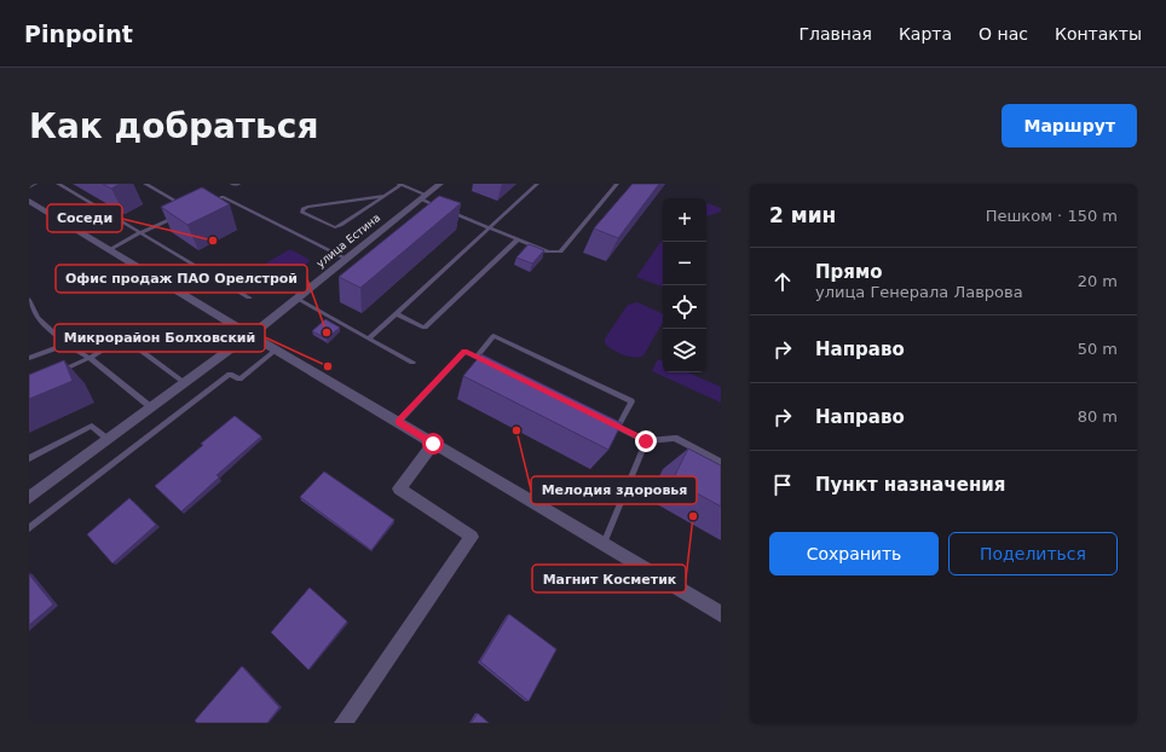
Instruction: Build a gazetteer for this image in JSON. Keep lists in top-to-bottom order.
{
  "streets": {
    "street": ["улица Естина"]
  },
  "places": [
    "Соседи",
    "Офис продаж ПАО Орелстрой",
    "Микрорайон Болховский",
    "Мелодия здоровья",
    "Магнит Косметик"
  ],
  "page": {
    "header": "Pinpoint",
    "nav": [
      "Главная",
      "Карта",
      "О нас",
      "Контакты"
    ],
    "buttons": [
      "Маршрут",
      ["Сохранить", "Поделиться"]
    ],
    "title": "Как добраться",
    "heading": ["2 мин", "Пешком · 150 m"],
    "map_buttons": ["+", "−"],
    "list": [
      ["Прямо", "улица Генерала Лаврова", "20 m"],
      ["Направо", "50 m"],
      ["Направо", "80 m"],
      "Пункт назначения"
    ]
  }
}
